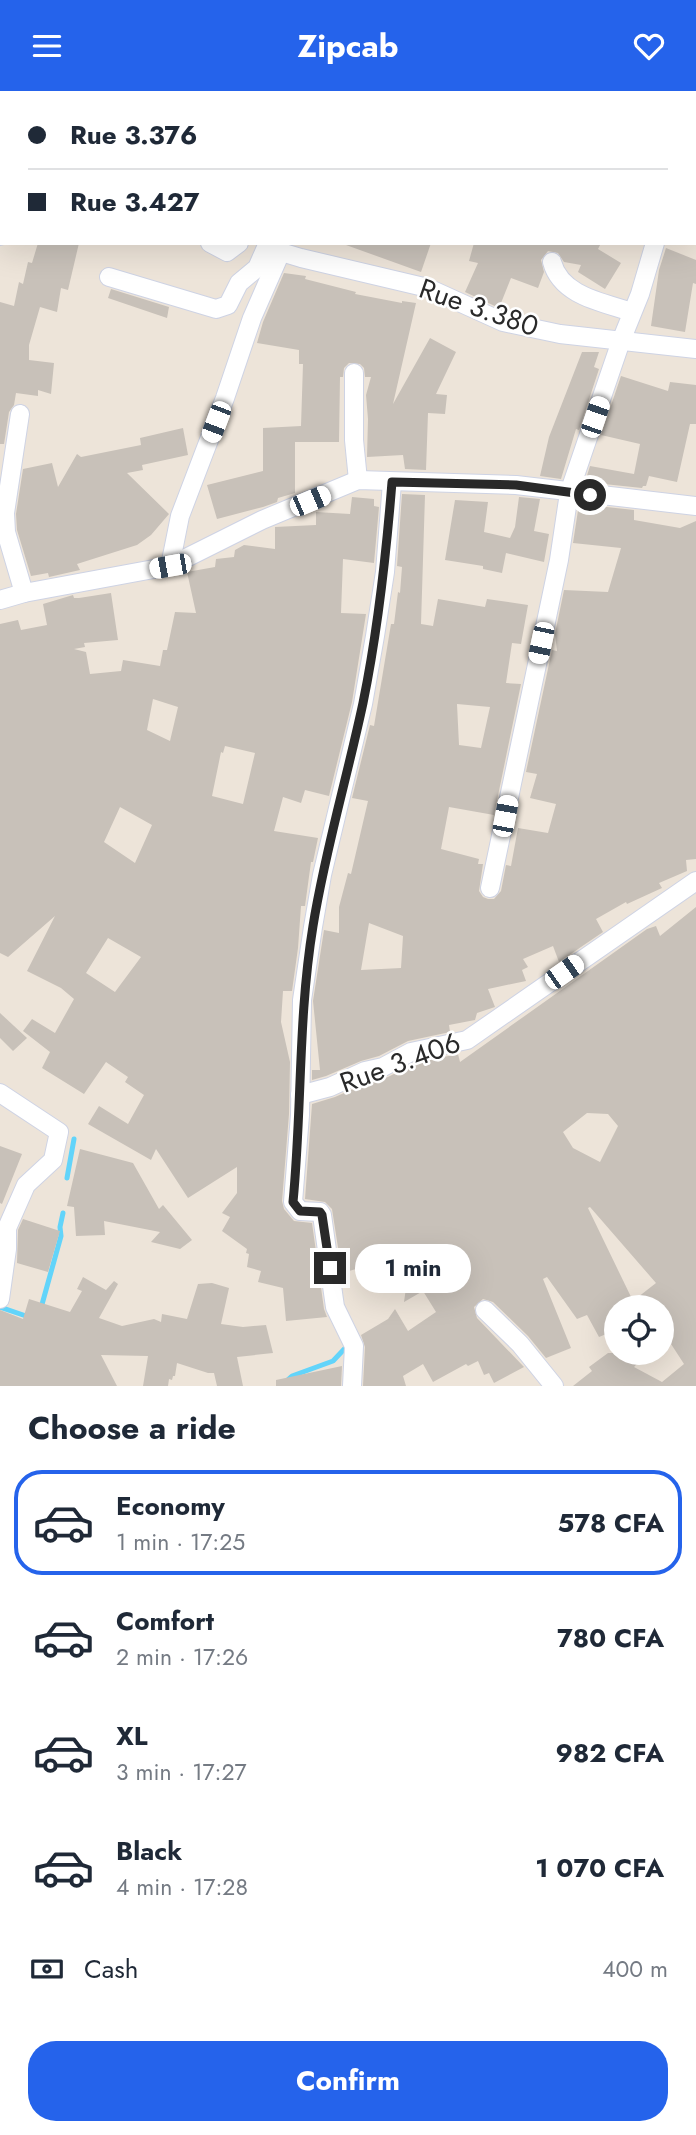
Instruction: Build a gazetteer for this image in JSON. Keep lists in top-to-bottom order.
{
  "streets": {
    "street": ["Rue 3.380", "Rue 3.406"]
  },
  "page": {
    "header": "Zipcab",
    "banner": ["Rue 3.376", "Rue 3.427"],
    "bubble": "1 min",
    "heading": "Choose a ride",
    "list": [
      {
        "name": "Economy",
        "note": "1 min · 17:25",
        "value": "578 CFA"
      },
      {
        "name": "Comfort",
        "note": "2 min · 17:26",
        "value": "780 CFA"
      },
      {
        "name": "XL",
        "note": "3 min · 17:27",
        "value": "982 CFA"
      },
      {
        "name": "Black",
        "note": "4 min · 17:28",
        "value": "1 070 CFA"
      }
    ],
    "pay": ["Cash", "400 m"],
    "buttons": "Confirm"
  }
}
